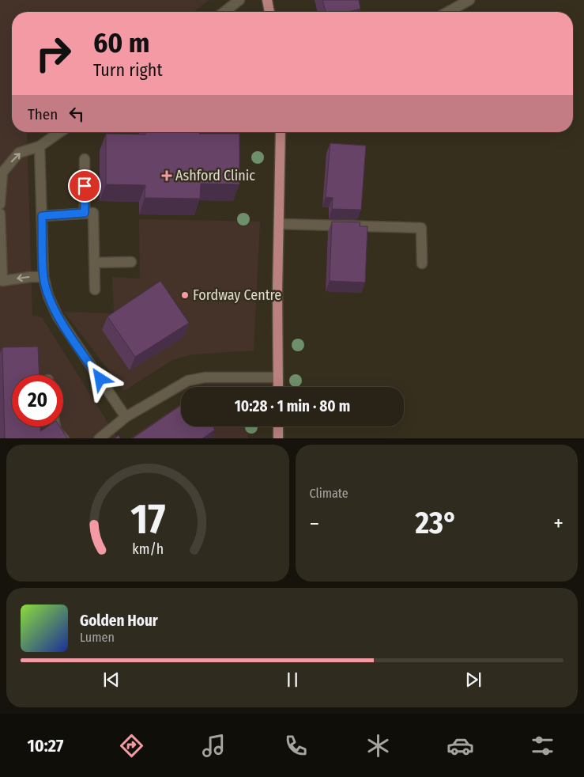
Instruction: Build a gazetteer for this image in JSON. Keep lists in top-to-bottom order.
{
  "places": {
    "health": ["Ashford Clinic"],
    "other": ["Fordway Centre"]
  },
  "page": {
    "turn": ["60 m", "Turn right"],
    "then": "Then",
    "limit": "20",
    "trip": "10:28 · 1 min · 80 m",
    "tile": "Climate",
    "heat": ["−", "23°", "+"],
    "song": ["Golden Hour", "Lumen"],
    "tabs": "10:27",
    "gauge": ["17", "km/h"]
  }
}
